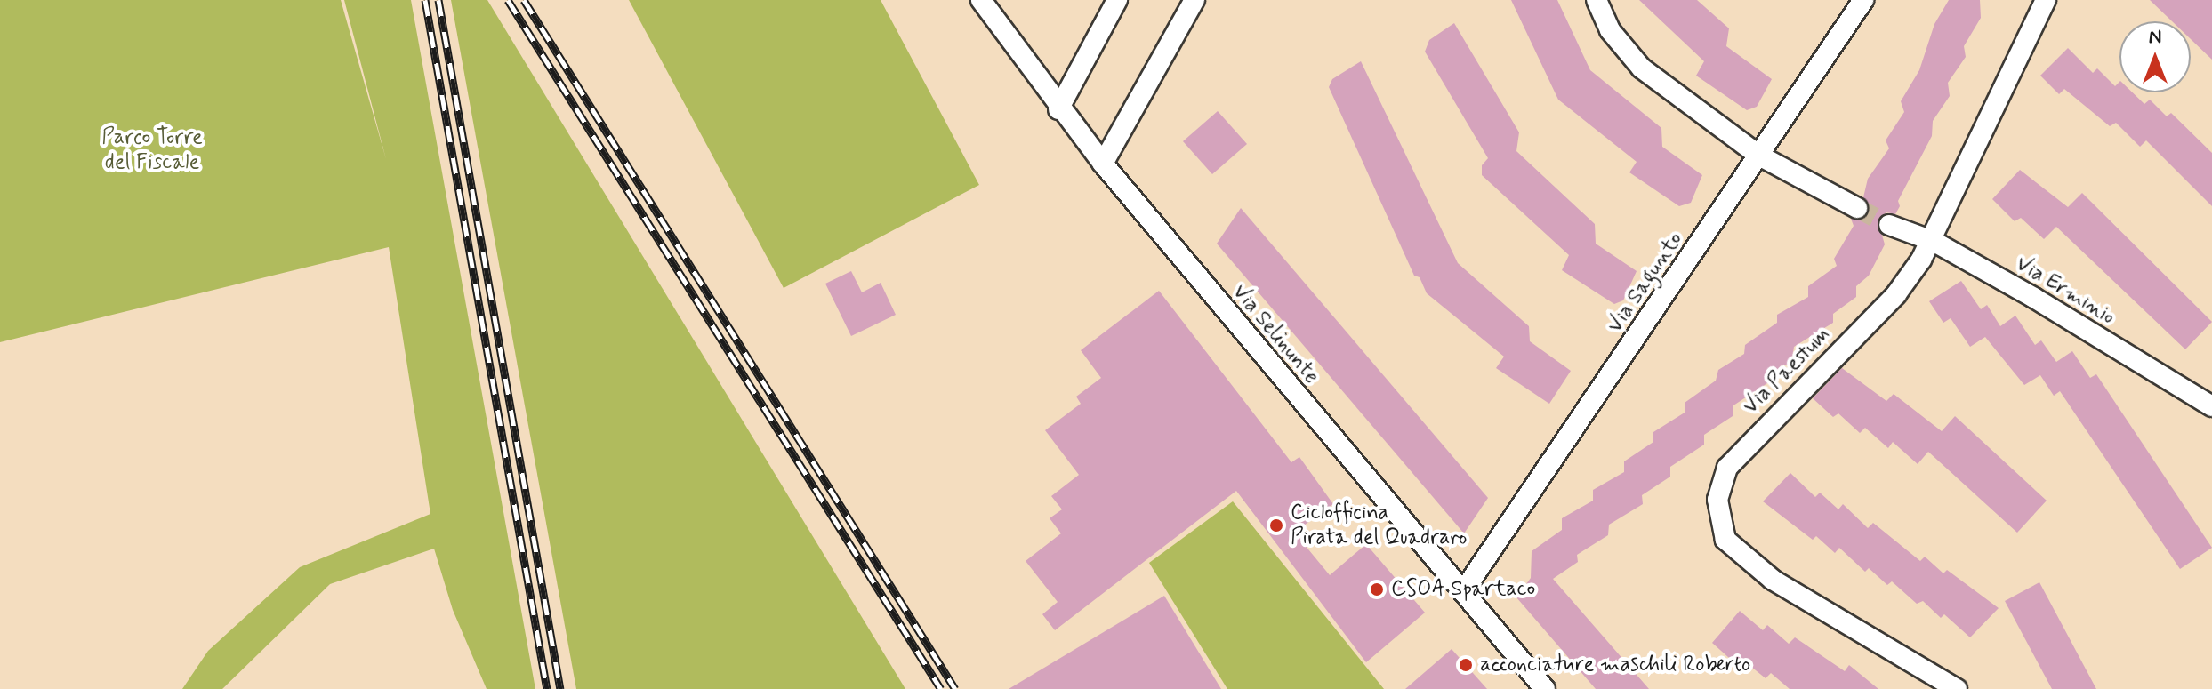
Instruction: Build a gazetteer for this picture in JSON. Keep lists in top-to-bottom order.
{
  "streets": {
    "street": [
      "Via Sagunto",
      "Via Erminio",
      "Via Selinunte",
      "Via Paestum"
    ]
  },
  "crossings": [
    ["Via Sagunto", "Via Selinunte"],
    ["Via Erminio", "Via Paestum"]
  ],
  "parks": ["Parco Torre del Fiscale"],
  "places": ["Ciclofficina Pirata del Quadraro", "CSOA Spartaco", "acconciature maschili Roberto"],
  "north": "top"
}
